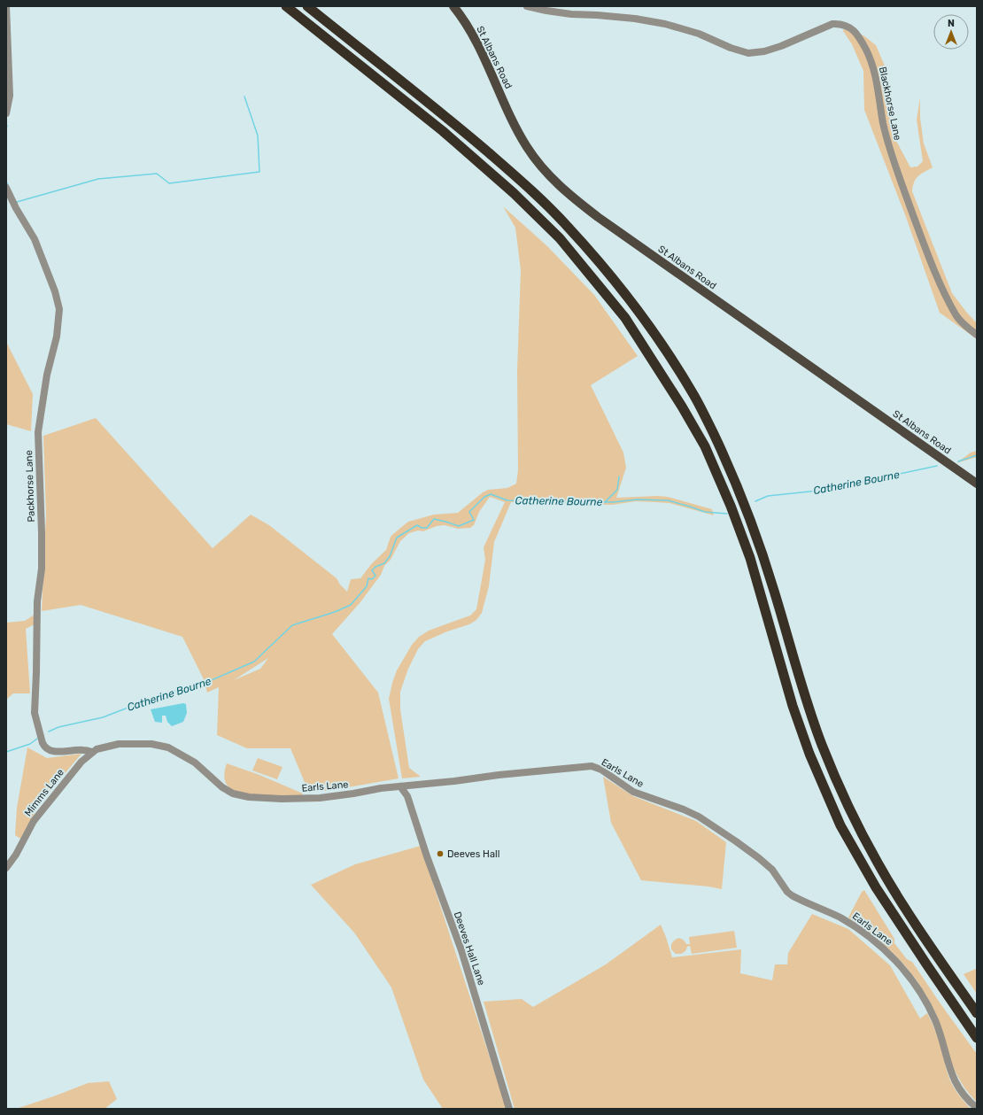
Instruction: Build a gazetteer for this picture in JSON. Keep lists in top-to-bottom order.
{
  "streets": {
    "main road": ["St Albans Road"],
    "street": [
      "Blackhorse Lane",
      "Packhorse Lane",
      "Earls Lane",
      "Mimms Lane",
      "Deeves Hall Lane"
    ]
  },
  "crossings": [
    ["Packhorse Lane", "Earls Lane"],
    ["Packhorse Lane", "Mimms Lane"],
    ["Earls Lane", "Mimms Lane"],
    ["Earls Lane", "Deeves Hall Lane"]
  ],
  "water": ["Catherine Bourne"],
  "places": ["Deeves Hall"],
  "north": "top"
}
